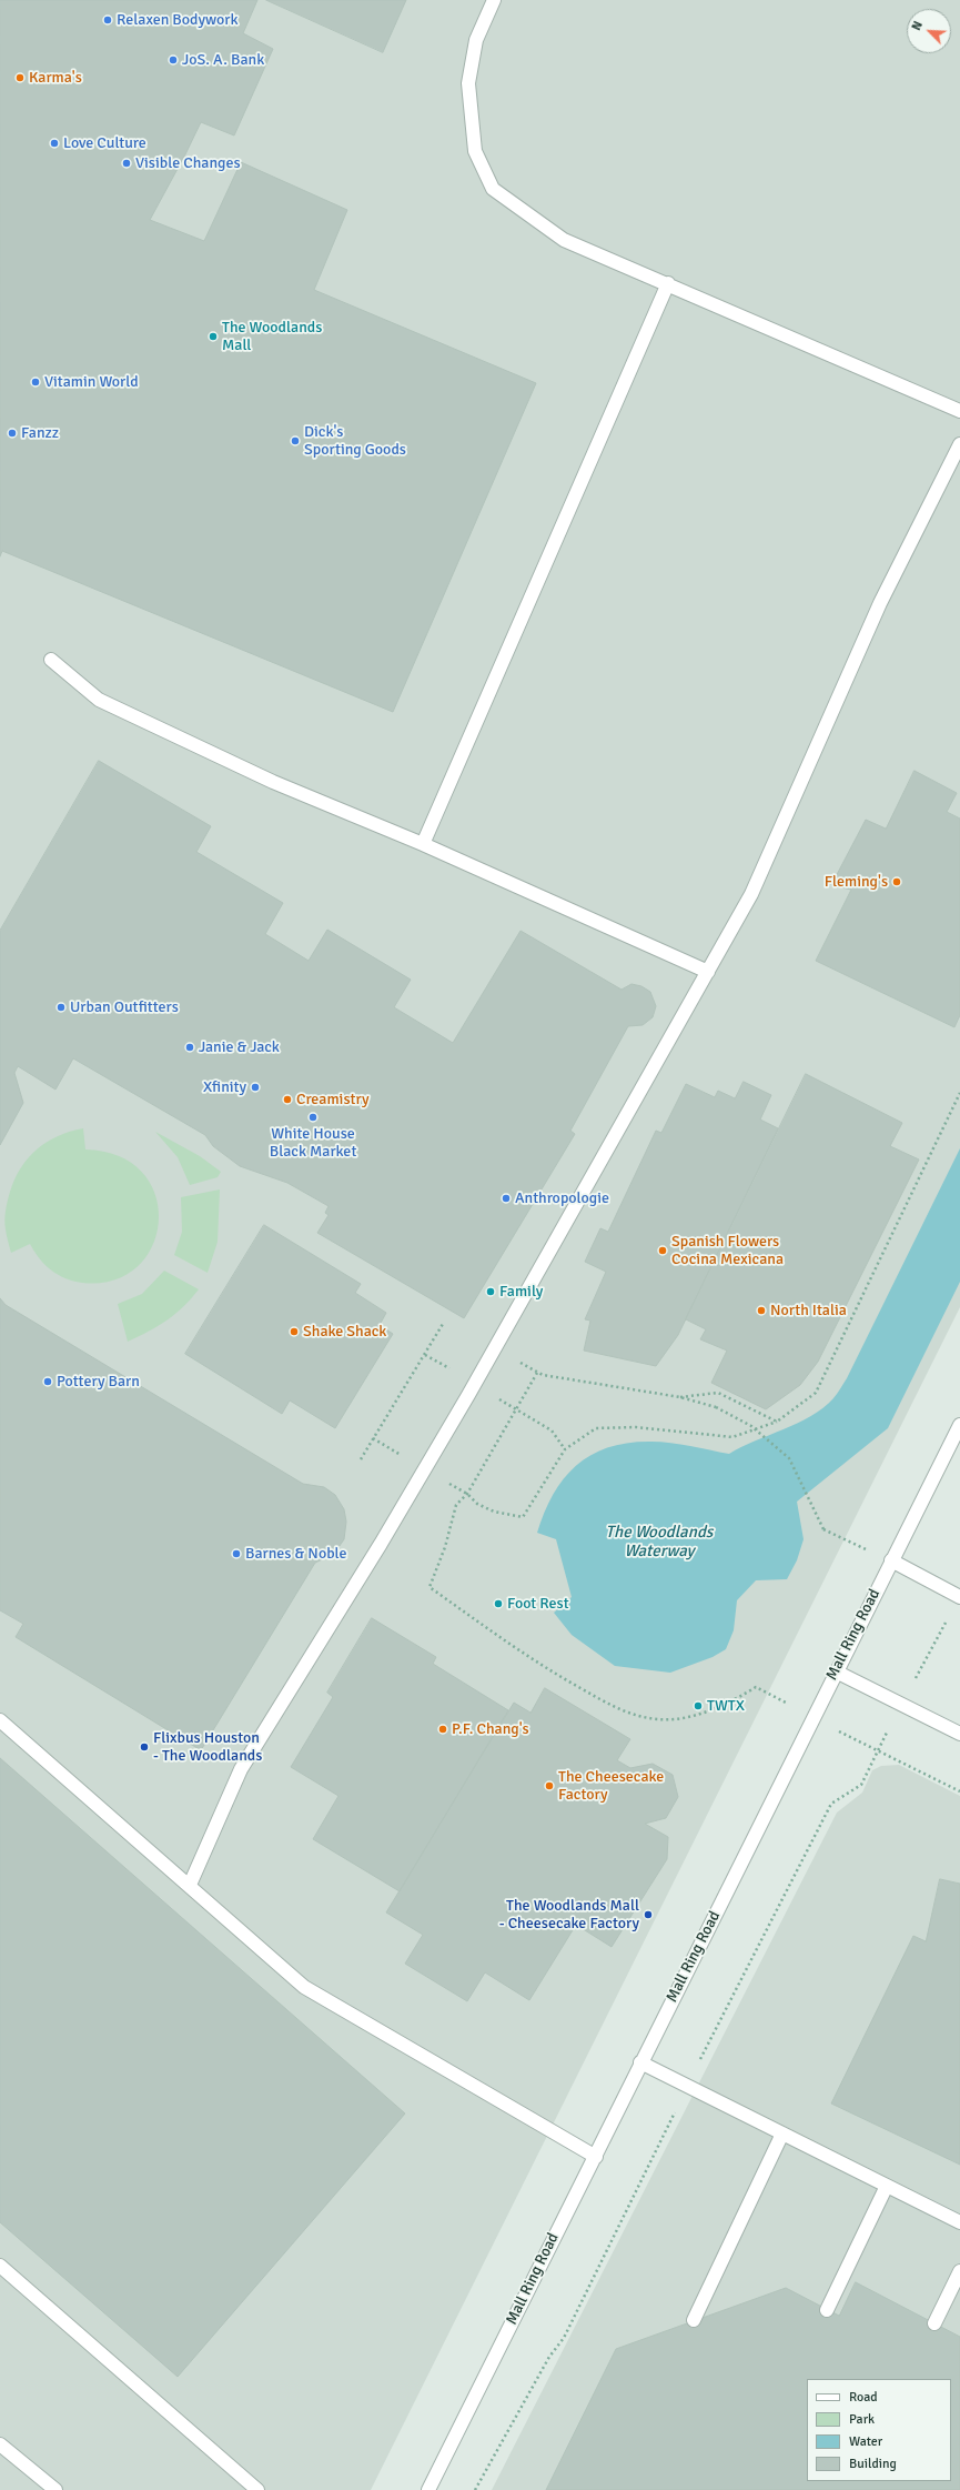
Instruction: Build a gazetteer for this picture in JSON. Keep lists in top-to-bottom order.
{
  "streets": {
    "street": ["Mall Ring Road"]
  },
  "water": ["The Woodlands Waterway"],
  "places": [
    "Relaxen Bodywork",
    "JoS. A. Bank",
    "Karma's",
    "Love Culture",
    "Visible Changes",
    "The Woodlands Mall",
    "Vitamin World",
    "Fanzz",
    "Dick's Sporting Goods",
    "Fleming's",
    "Urban Outfitters",
    "Janie & Jack",
    "Xfinity",
    "Creamistry",
    "White House Black Market",
    "Anthropologie",
    "Spanish Flowers Cocina Mexicana",
    "Family",
    "North Italia",
    "Shake Shack",
    "Pottery Barn",
    "Barnes & Noble",
    "Foot Rest",
    "TWTX",
    "P.F. Chang's",
    "Flixbus Houston - The Woodlands",
    "The Cheesecake Factory",
    "The Woodlands Mall - Cheesecake Factory"
  ],
  "legend": [
    "Road",
    "Park",
    "Water",
    "Building"
  ],
  "north": "top left"
}
